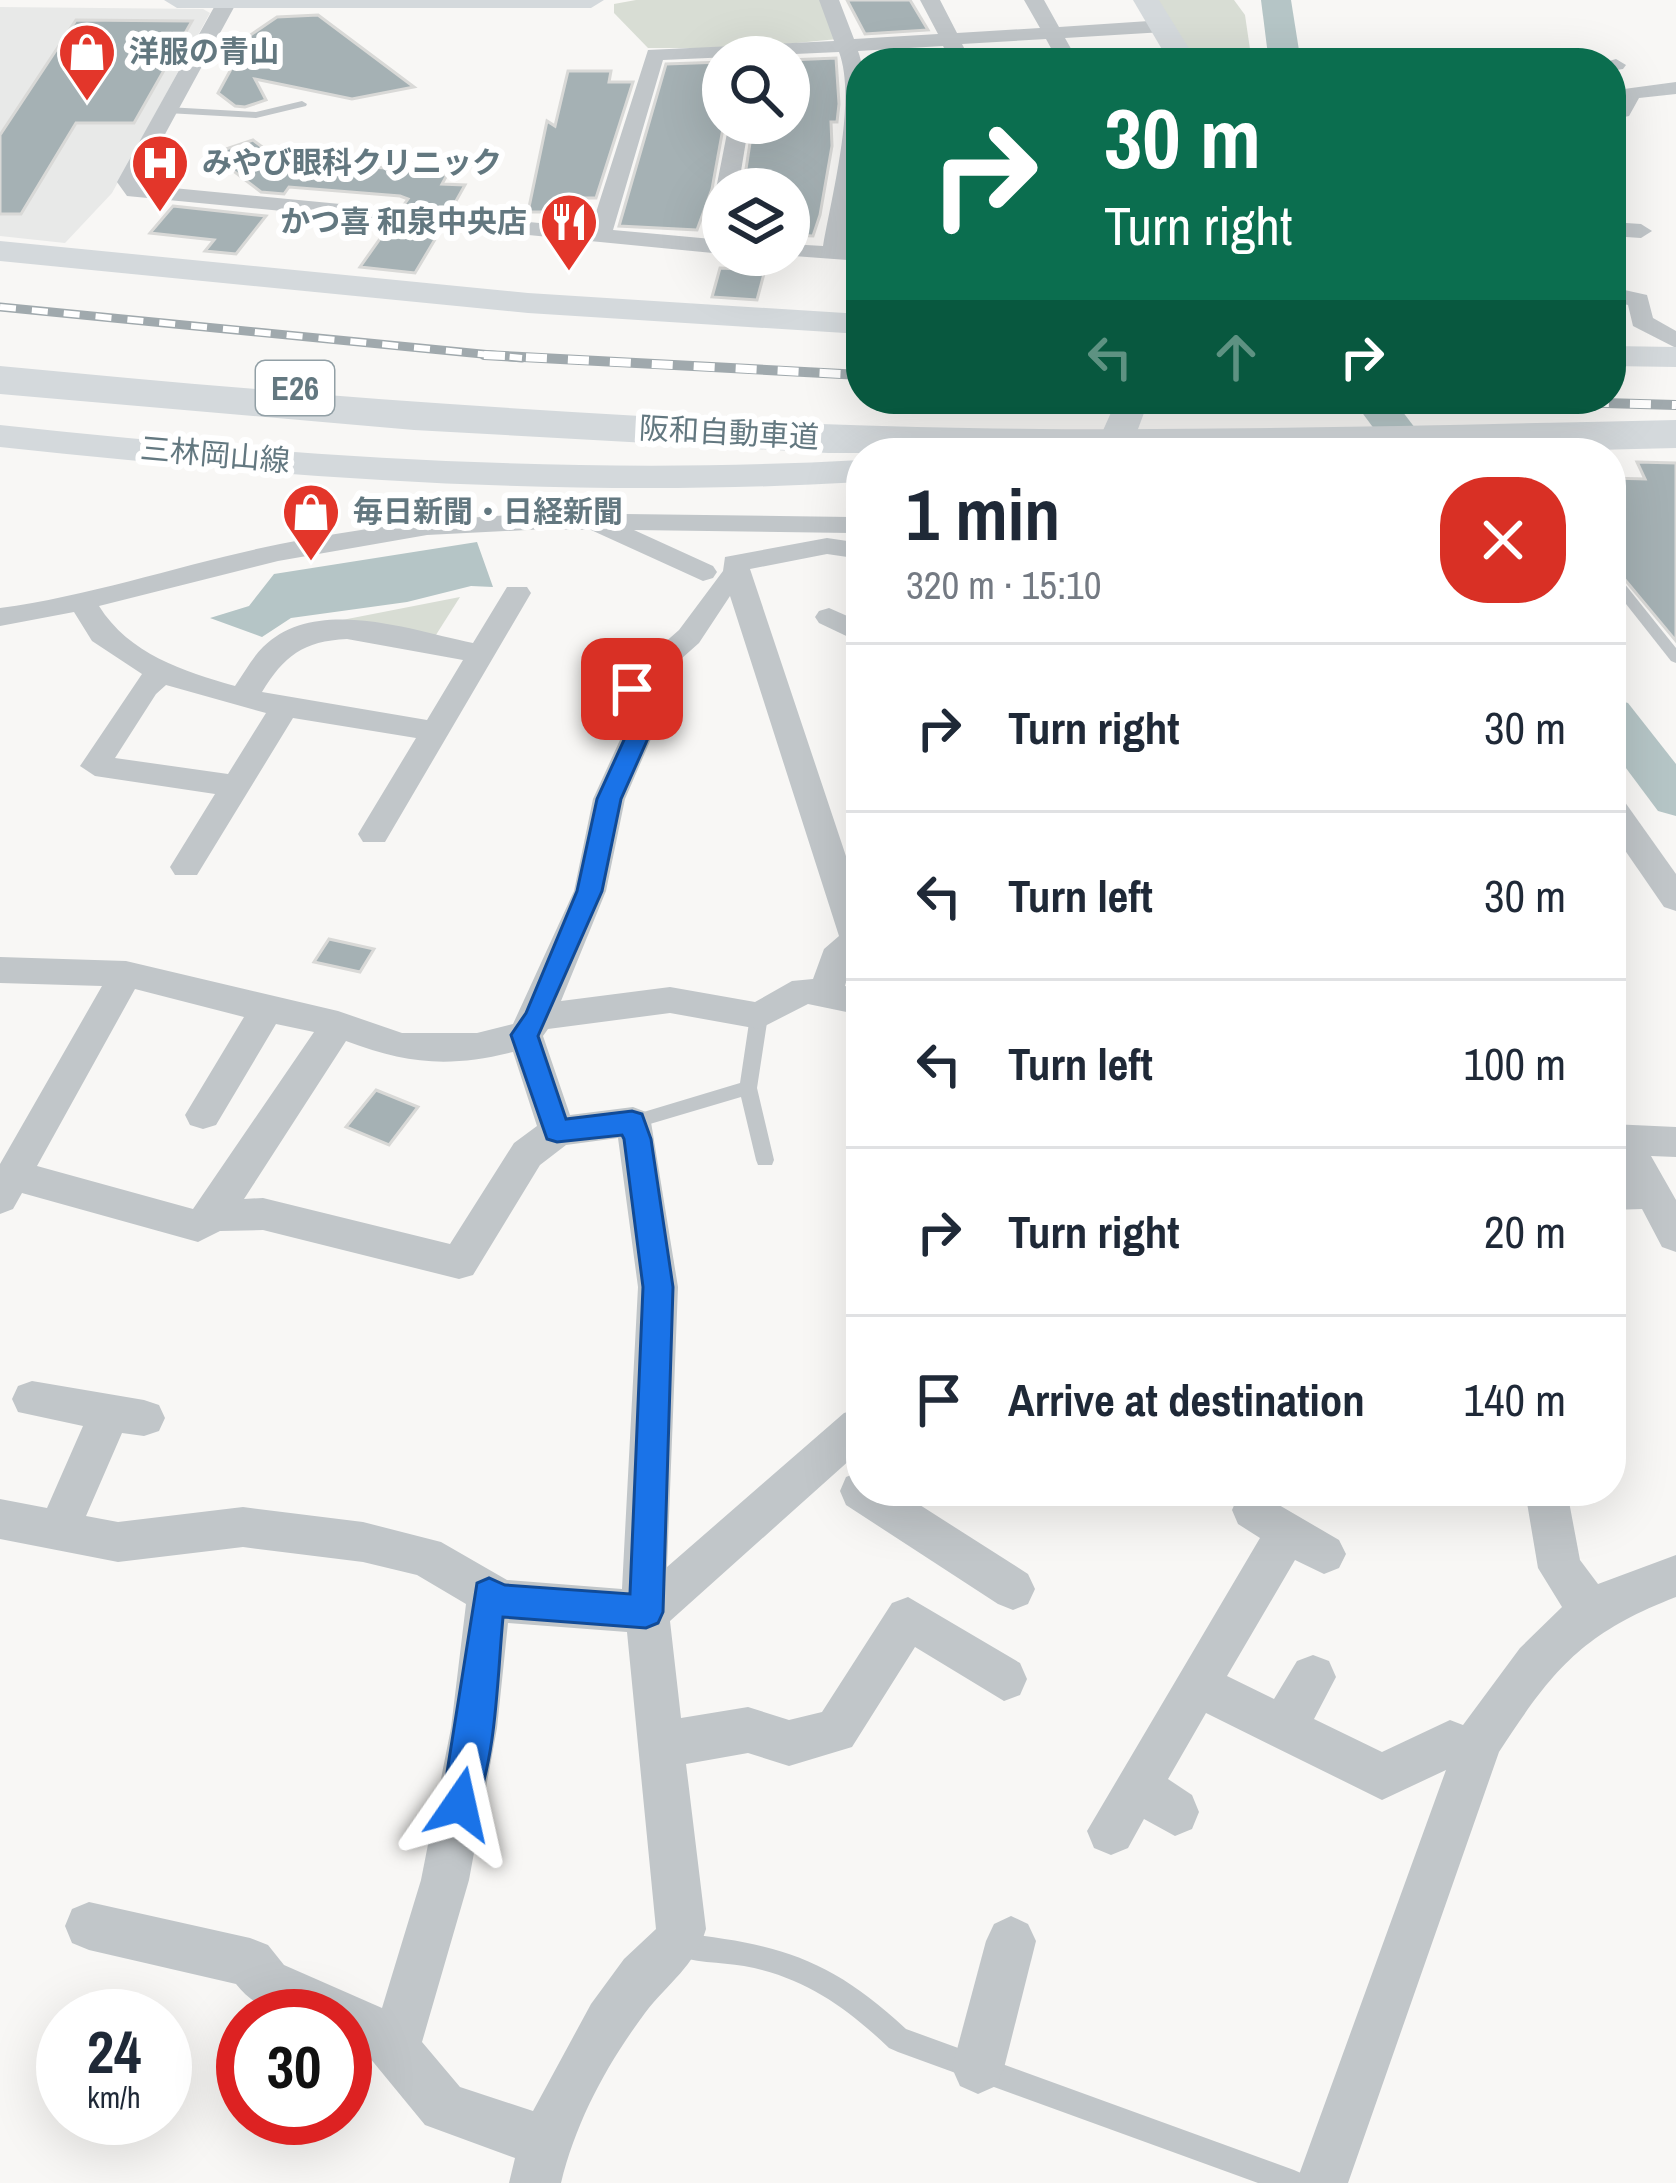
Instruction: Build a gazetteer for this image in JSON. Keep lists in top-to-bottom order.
{
  "streets": {
    "highway": ["E26", "阪和自動車道"],
    "main road": ["三林岡山線"]
  },
  "places": {
    "shop": ["洋服の青山", "毎日新聞・日経新聞"],
    "hospital": ["みやび眼科クリニック"],
    "restaurant": ["かつ喜 和泉中央店"]
  },
  "page": {
    "turn": ["30 m", "Turn right"],
    "heading": ["1 min", "320 m · 15:10"],
    "list": [
      {
        "name": "Turn right",
        "value": "30 m"
      },
      {
        "name": "Turn left",
        "value": "30 m"
      },
      {
        "name": "Turn left",
        "value": "100 m"
      },
      {
        "name": "Turn right",
        "value": "20 m"
      },
      {
        "name": "Arrive at destination",
        "value": "140 m"
      }
    ],
    "speed": "24 km/h",
    "limit": "30"
  }
}
